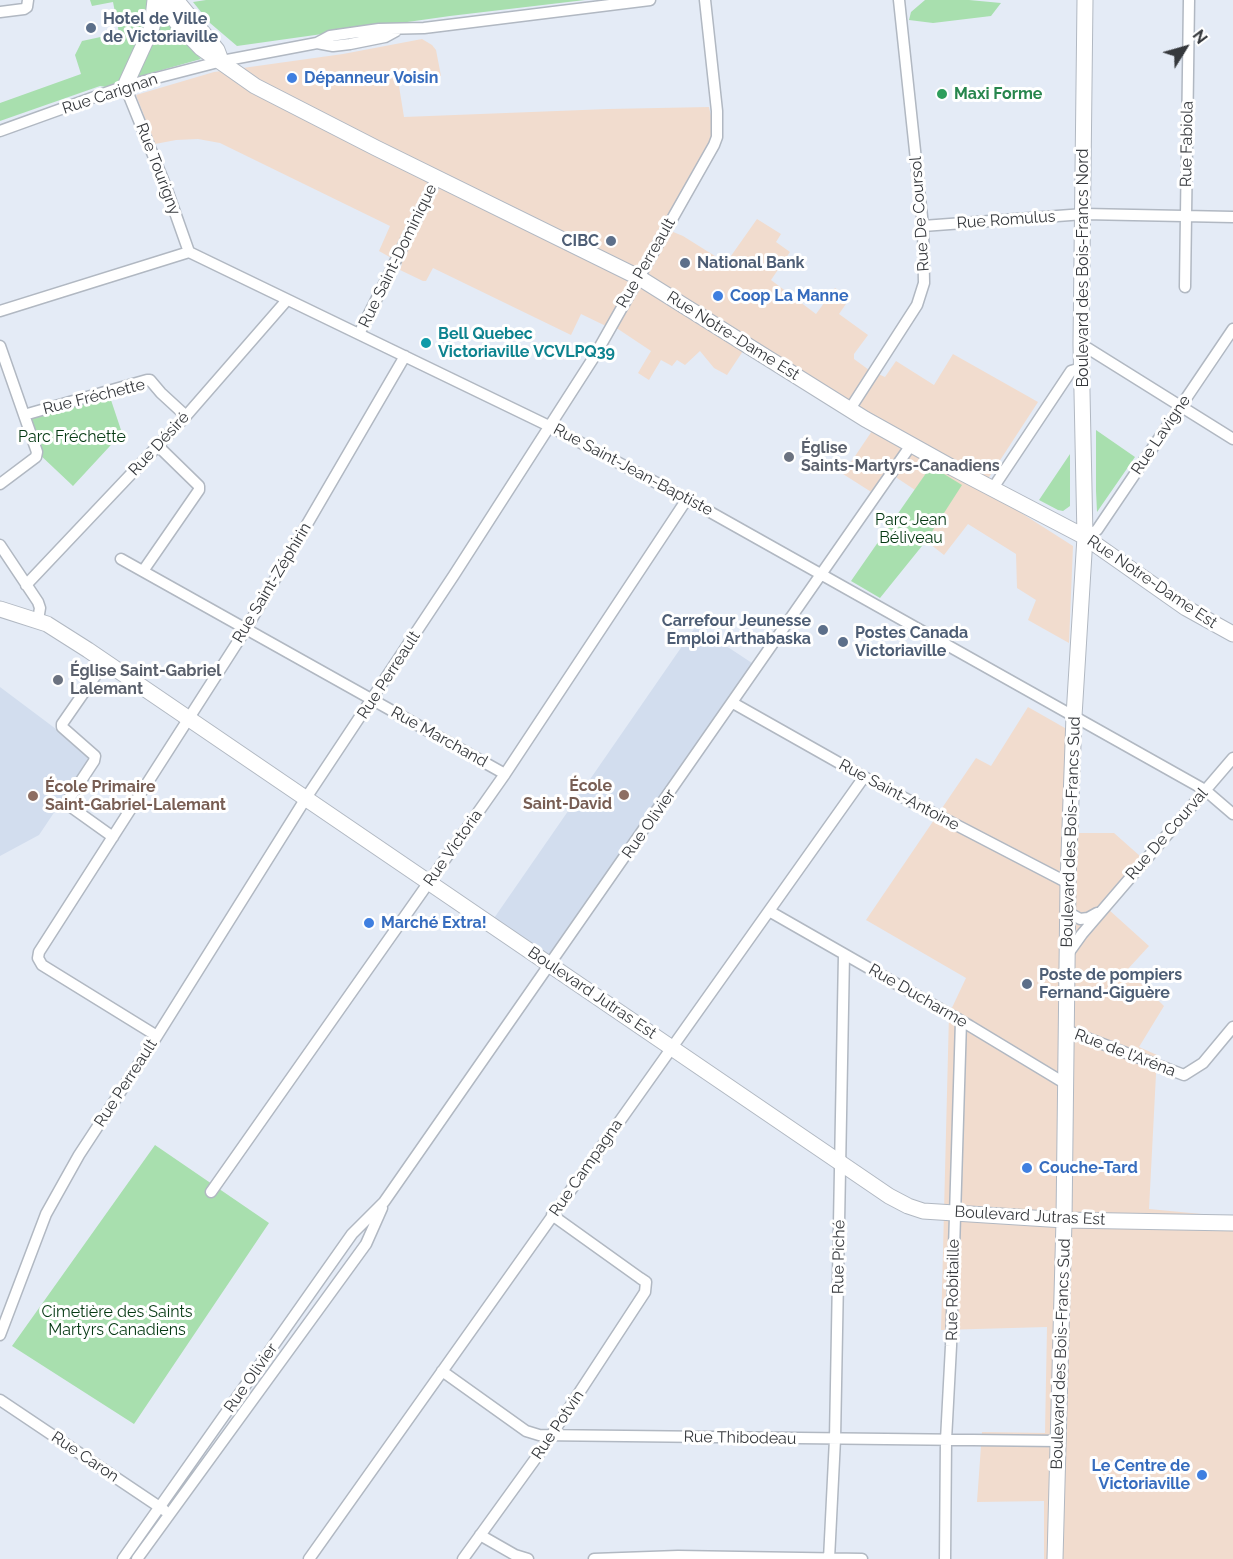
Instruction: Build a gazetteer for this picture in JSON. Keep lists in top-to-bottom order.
{
  "streets": {
    "street": [
      "Rue Carignan",
      "Rue Fabiola",
      "Rue Tourigny",
      "Rue De Coursol",
      "Rue Romulus",
      "Rue Saint-Dominique",
      "Rue Perreault",
      "Boulevard des Bois-Francs Nord",
      "Rue Notre-Dame Est",
      "Rue Fréchette",
      "Rue Lavigne",
      "Rue Désiré",
      "Rue Saint-Jean-Baptiste",
      "Rue Saint-Zéphirin",
      "Rue Marchand",
      "Rue Saint-Antoine",
      "Rue Olivier",
      "Boulevard des Bois-Francs Sud",
      "Rue De Courval",
      "Rue Victoria",
      "Boulevard Jutras Est",
      "Rue Ducharme",
      "Rue de l'Aréna",
      "Rue Campagna",
      "Rue Piché",
      "Rue Robitaille",
      "Rue Potvin",
      "Rue Thibodeau",
      "Rue Caron"
    ]
  },
  "crossings": [
    ["Rue Carignan", "Rue Tourigny"],
    ["Rue Carignan", "Rue Notre-Dame Est"],
    ["Rue Fabiola", "Rue Romulus"],
    ["Rue Tourigny", "Rue Saint-Jean-Baptiste"],
    ["Rue De Coursol", "Rue Romulus"],
    ["Rue De Coursol", "Rue Notre-Dame Est"],
    ["Rue Romulus", "Boulevard des Bois-Francs Nord"],
    ["Rue Saint-Dominique", "Rue Notre-Dame Est"],
    ["Rue Saint-Dominique", "Rue Saint-Jean-Baptiste"],
    ["Rue Perreault", "Rue Notre-Dame Est"],
    ["Rue Perreault", "Rue Saint-Jean-Baptiste"],
    ["Rue Perreault", "Rue Saint-Zéphirin"],
    ["Rue Perreault", "Rue Marchand"],
    ["Rue Perreault", "Boulevard Jutras Est"],
    ["Boulevard des Bois-Francs Nord", "Rue Notre-Dame Est"],
    ["Boulevard des Bois-Francs Nord", "Rue Lavigne"],
    ["Boulevard des Bois-Francs Nord", "Boulevard des Bois-Francs Sud"],
    ["Rue Notre-Dame Est", "Rue Lavigne"],
    ["Rue Notre-Dame Est", "Rue Olivier"],
    ["Rue Notre-Dame Est", "Boulevard des Bois-Francs Sud"],
    ["Rue Fréchette", "Rue Désiré"],
    ["Rue Lavigne", "Boulevard des Bois-Francs Sud"],
    ["Rue Désiré", "Rue Saint-Jean-Baptiste"],
    ["Rue Saint-Jean-Baptiste", "Rue Saint-Zéphirin"],
    ["Rue Saint-Jean-Baptiste", "Rue Olivier"],
    ["Rue Saint-Jean-Baptiste", "Boulevard des Bois-Francs Sud"],
    ["Rue Saint-Jean-Baptiste", "Rue De Courval"],
    ["Rue Saint-Jean-Baptiste", "Rue Victoria"],
    ["Rue Saint-Zéphirin", "Rue Marchand"],
    ["Rue Saint-Zéphirin", "Boulevard Jutras Est"],
    ["Rue Marchand", "Rue Victoria"],
    ["Rue Saint-Antoine", "Rue Olivier"],
    ["Rue Saint-Antoine", "Boulevard des Bois-Francs Sud"],
    ["Rue Saint-Antoine", "Rue Campagna"],
    ["Rue Olivier", "Boulevard Jutras Est"],
    ["Rue Olivier", "Rue Caron"],
    ["Boulevard des Bois-Francs Sud", "Rue De Courval"],
    ["Boulevard des Bois-Francs Sud", "Boulevard Jutras Est"],
    ["Boulevard des Bois-Francs Sud", "Rue Ducharme"],
    ["Boulevard des Bois-Francs Sud", "Rue de l'Aréna"],
    ["Boulevard des Bois-Francs Sud", "Rue Thibodeau"],
    ["Rue Victoria", "Boulevard Jutras Est"],
    ["Boulevard Jutras Est", "Rue Campagna"],
    ["Boulevard Jutras Est", "Rue Piché"],
    ["Boulevard Jutras Est", "Rue Robitaille"],
    ["Rue Ducharme", "Rue Campagna"],
    ["Rue Ducharme", "Rue Piché"],
    ["Rue Ducharme", "Rue Robitaille"],
    ["Rue Campagna", "Rue Potvin"],
    ["Rue Campagna", "Rue Thibodeau"],
    ["Rue Piché", "Rue Thibodeau"],
    ["Rue Robitaille", "Rue Thibodeau"],
    ["Rue Potvin", "Rue Thibodeau"]
  ],
  "parks": ["Parc Fréchette", "Parc Jean Béliveau", "Cimetière des Saints Martyrs Canadiens"],
  "places": [
    "Hotel de Ville de Victoriaville",
    "Dépanneur Voisin",
    "Maxi Forme",
    "CIBC",
    "National Bank",
    "Coop La Manne",
    "Bell Quebec Victoriaville VCVLPQ39",
    "Église Saints-Martyrs-Canadiens",
    "Carrefour Jeunesse Emploi Arthabaska",
    "Postes Canada Victoriaville",
    "Église Saint-Gabriel Lalemant",
    "École Saint-David",
    "École Primaire Saint-Gabriel-Lalemant",
    "Marché Extra!",
    "Poste de pompiers Fernand-Giguère",
    "Couche-Tard",
    "Le Centre de Victoriaville"
  ],
  "north": "top right"
}
